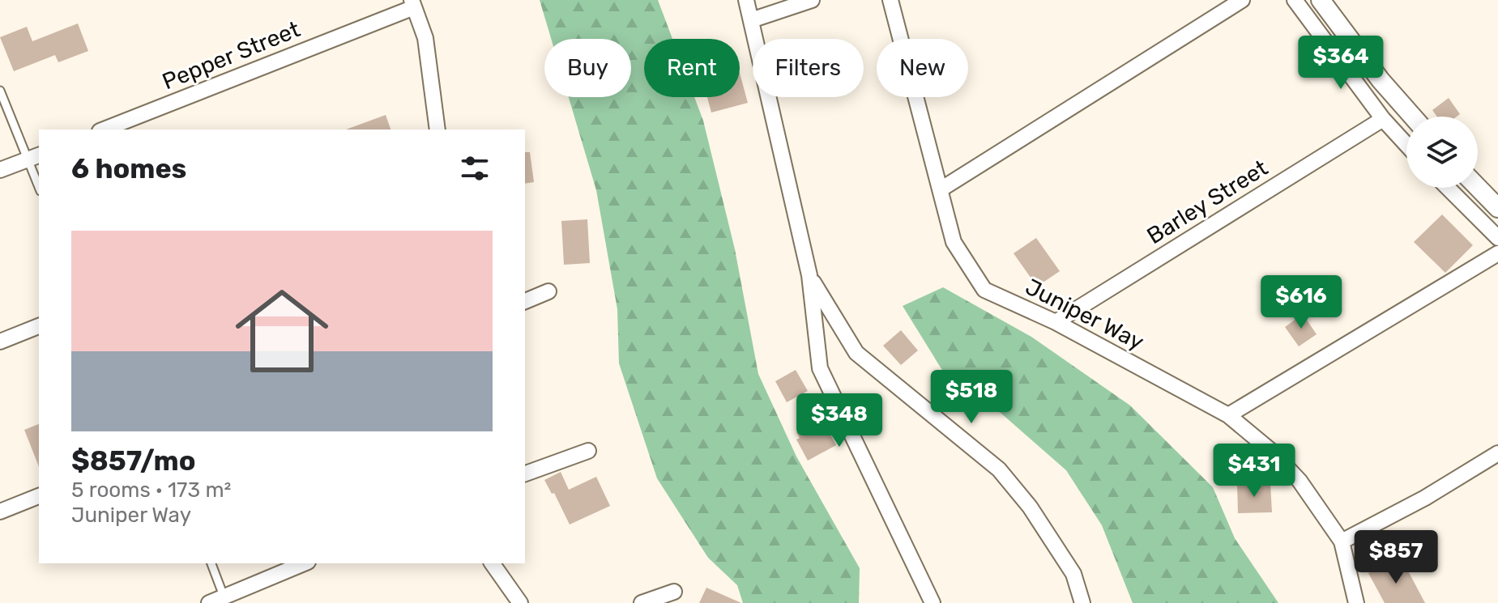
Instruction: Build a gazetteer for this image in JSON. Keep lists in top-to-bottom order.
{
  "streets": {
    "street": ["Pepper Street", "Barley Street", "Juniper Way"]
  },
  "crossings": [
    ["Barley Street", "Juniper Way"]
  ],
  "page": {
    "price": [
      "$364",
      "$616",
      "$518",
      "$348",
      "$431",
      "$857"
    ],
    "chip": [
      "Buy",
      "Rent",
      "Filters",
      "New"
    ],
    "heading": "6 homes",
    "list": [
      {
        "name": "$857/mo",
        "note": "5 rooms · 173 m² · Juniper Way"
      }
    ]
  }
}
